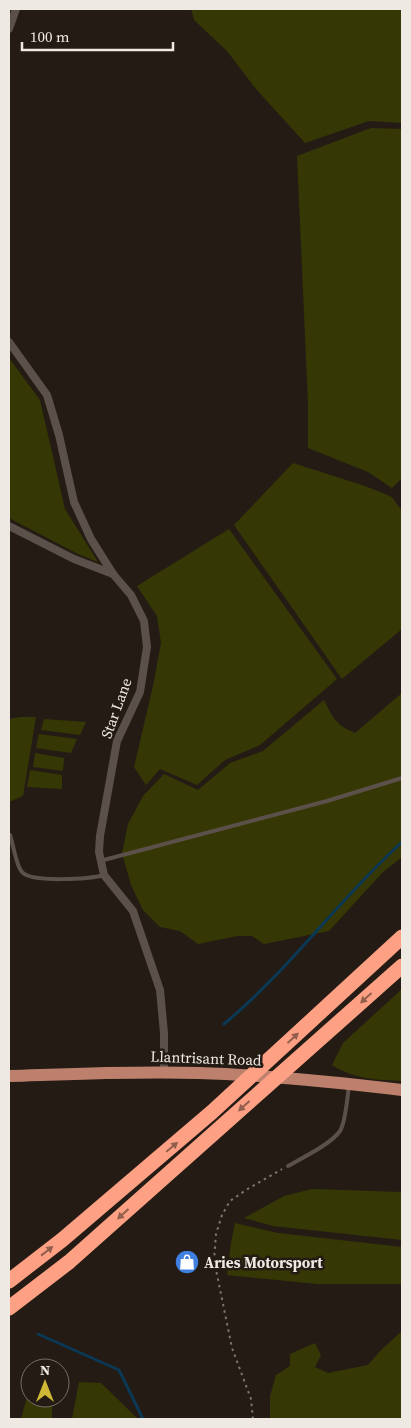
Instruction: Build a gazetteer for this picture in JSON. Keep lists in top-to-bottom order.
{
  "streets": {
    "main road": ["Llantrisant Road"],
    "street": ["Star Lane"]
  },
  "crossings": [
    ["Star Lane", "Llantrisant Road"]
  ],
  "places": {
    "shop": ["Aries Motorsport"]
  },
  "scale_bar": "100 m",
  "north": "top"
}
